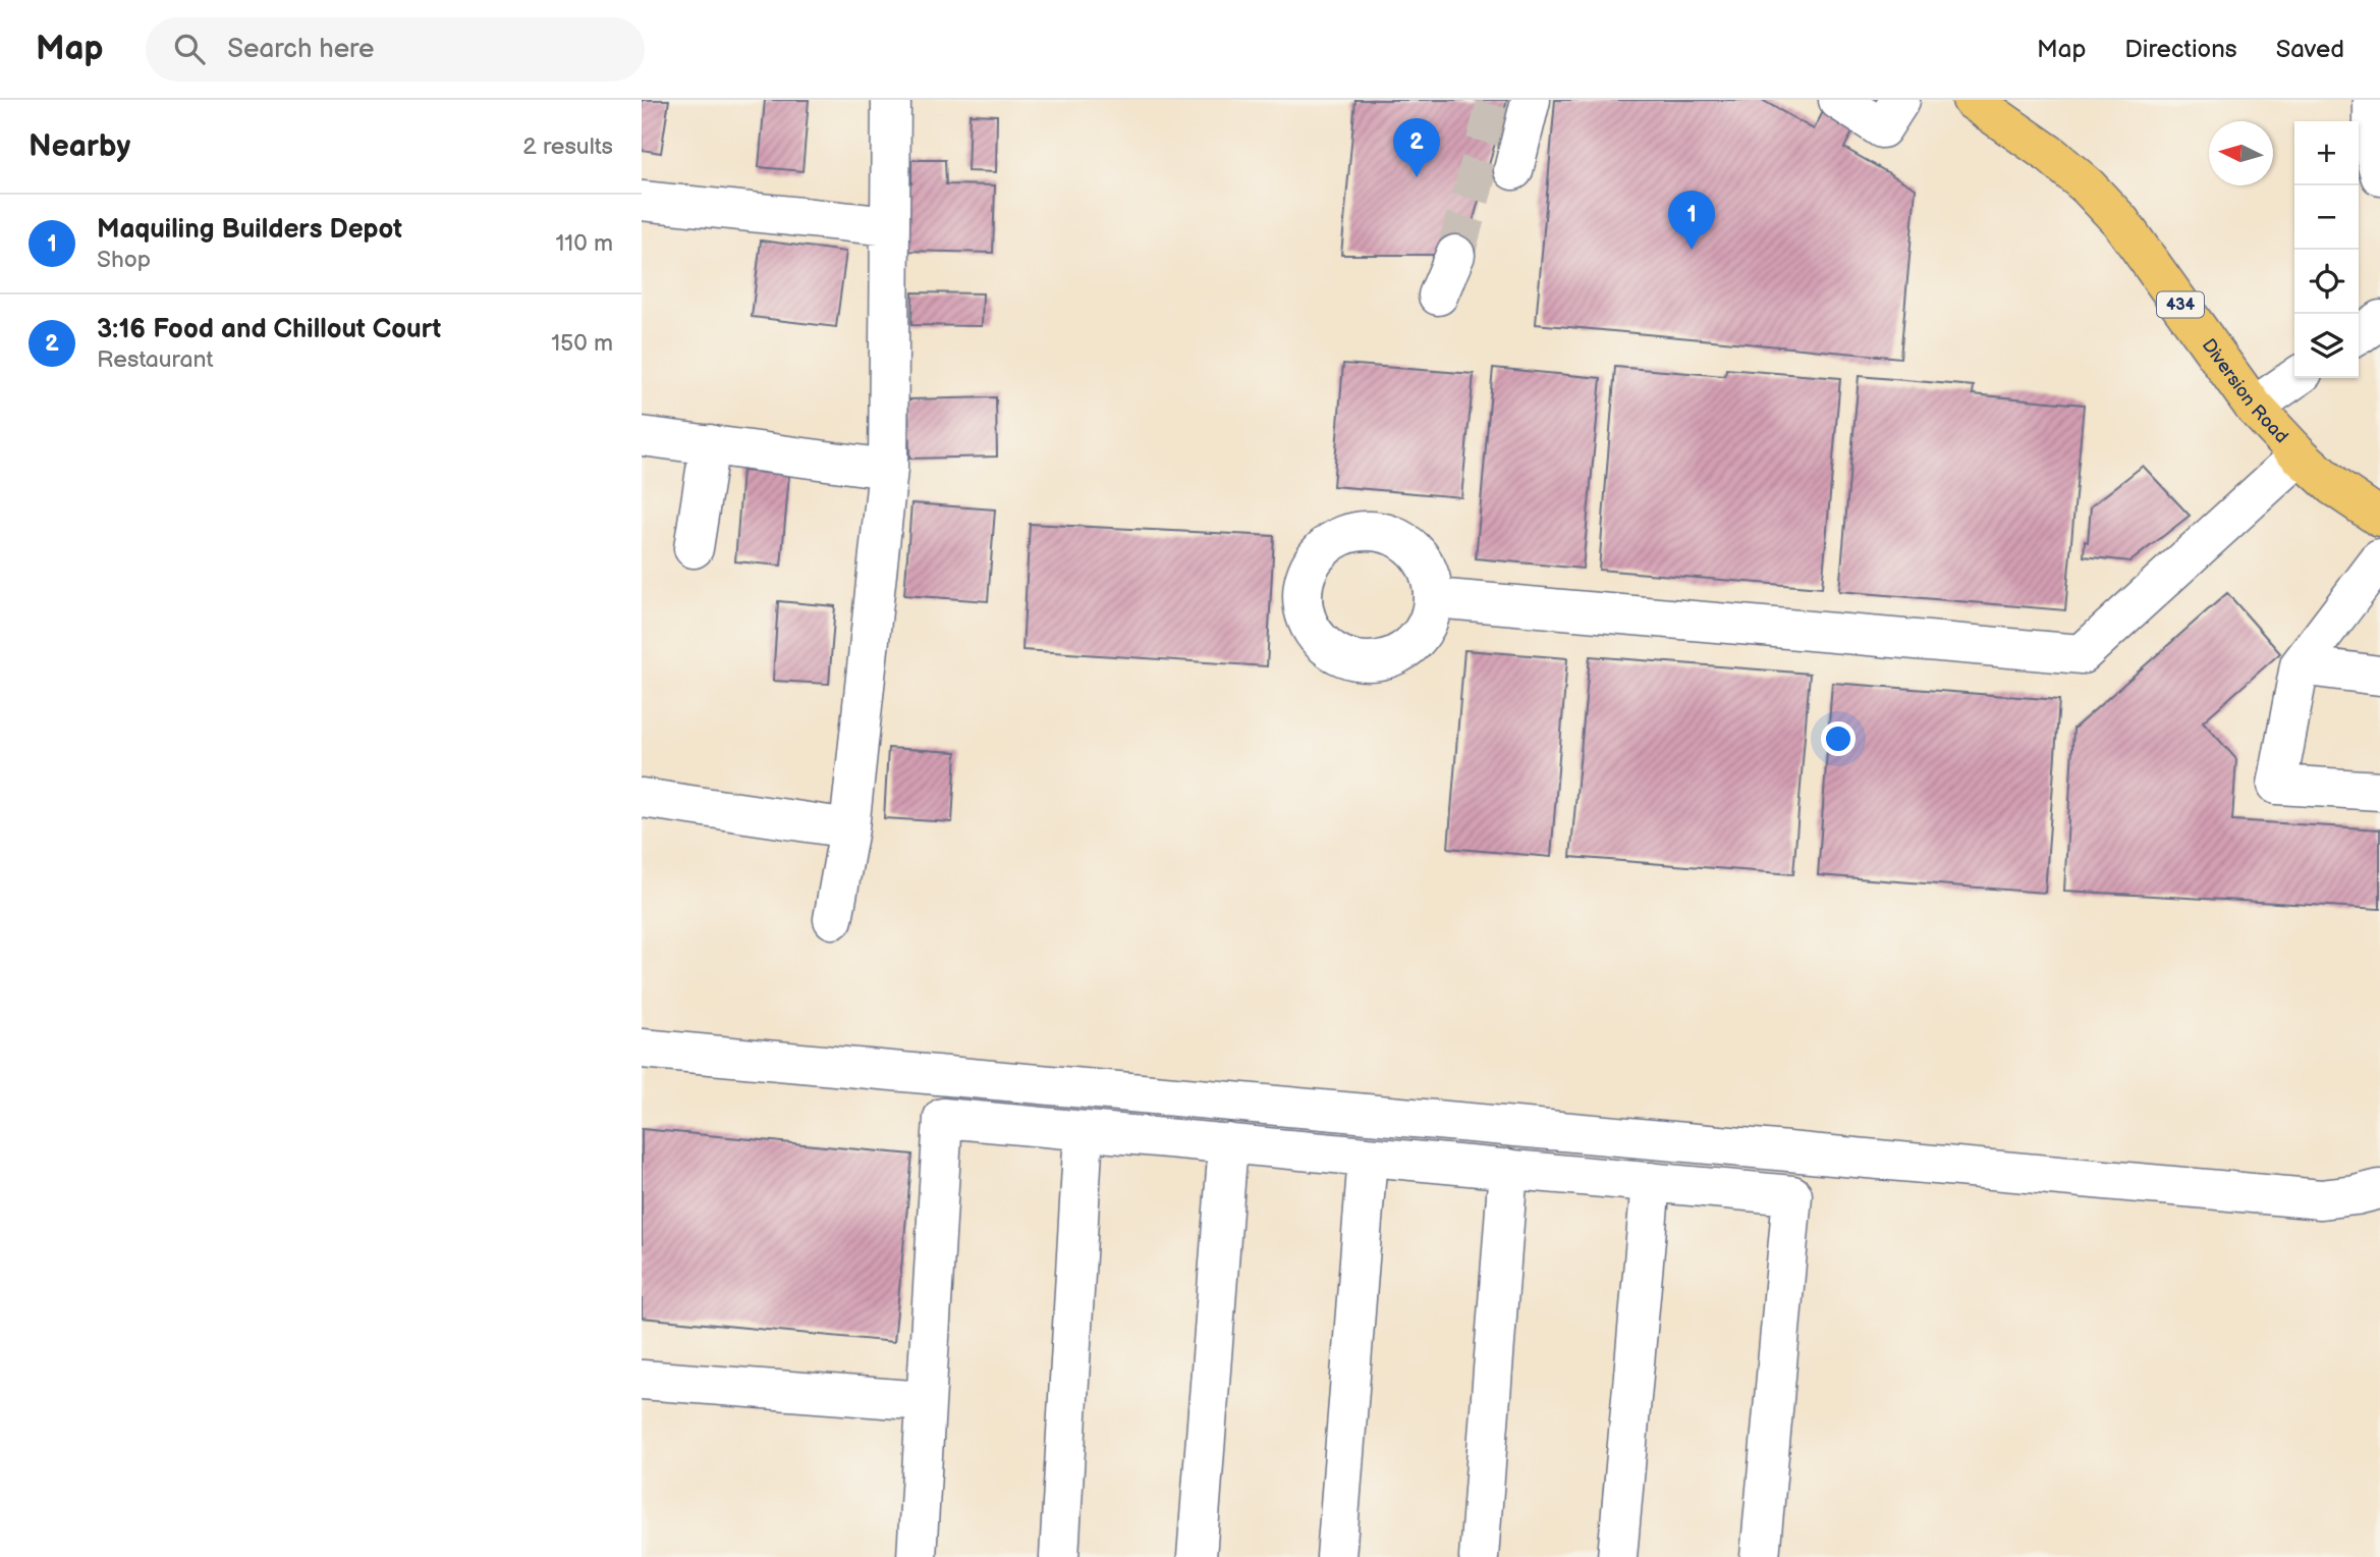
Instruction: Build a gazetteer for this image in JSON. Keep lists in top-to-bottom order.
{
  "streets": {
    "highway": ["434", "Diversion Road"]
  },
  "north": "left",
  "page": {
    "header": "Map",
    "search": "Search here",
    "nav": ["Map", "Directions", "Saved"],
    "heading": ["Nearby", "2 results"],
    "pins": ["2", "1"],
    "map_buttons": ["+", "−"],
    "list": [
      {
        "mark": "1",
        "name": "Maquiling Builders Depot",
        "note": "Shop",
        "value": "110 m"
      },
      {
        "mark": "2",
        "name": "3:16 Food and Chillout Court",
        "note": "Restaurant",
        "value": "150 m"
      }
    ]
  }
}
